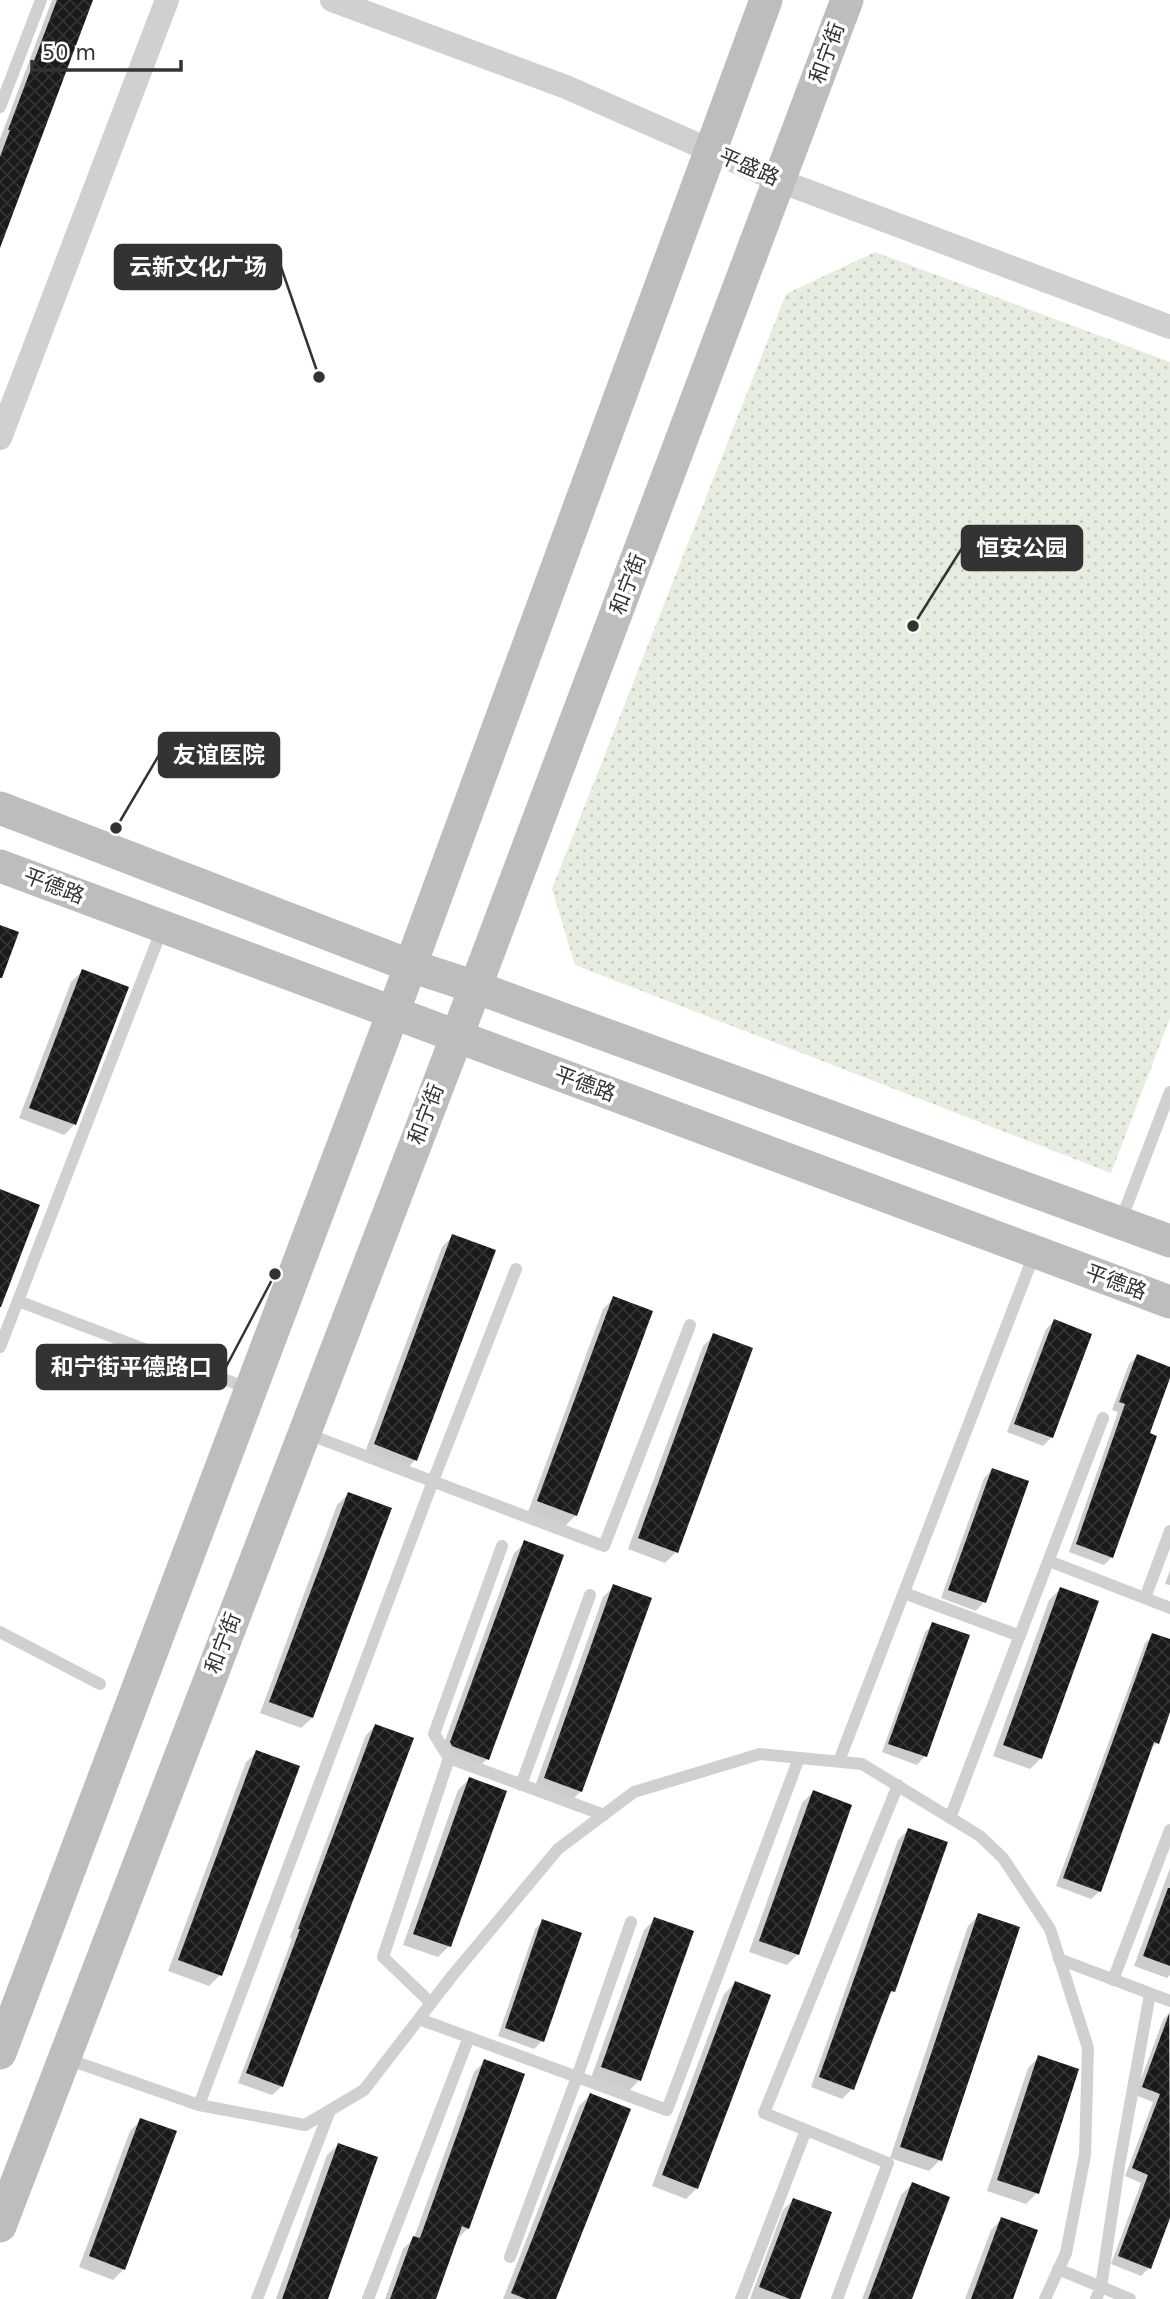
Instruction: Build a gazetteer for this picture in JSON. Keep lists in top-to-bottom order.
{
  "streets": {
    "main road": ["和宁街", "平德路"],
    "street": ["平盛路"]
  },
  "crossings": [
    ["和宁街", "平盛路"],
    ["和宁街", "平德路"]
  ],
  "places": [
    "云新文化广场",
    "恒安公园",
    "友谊医院",
    "和宁街平德路口"
  ],
  "scale_bar": "50 m"
}
